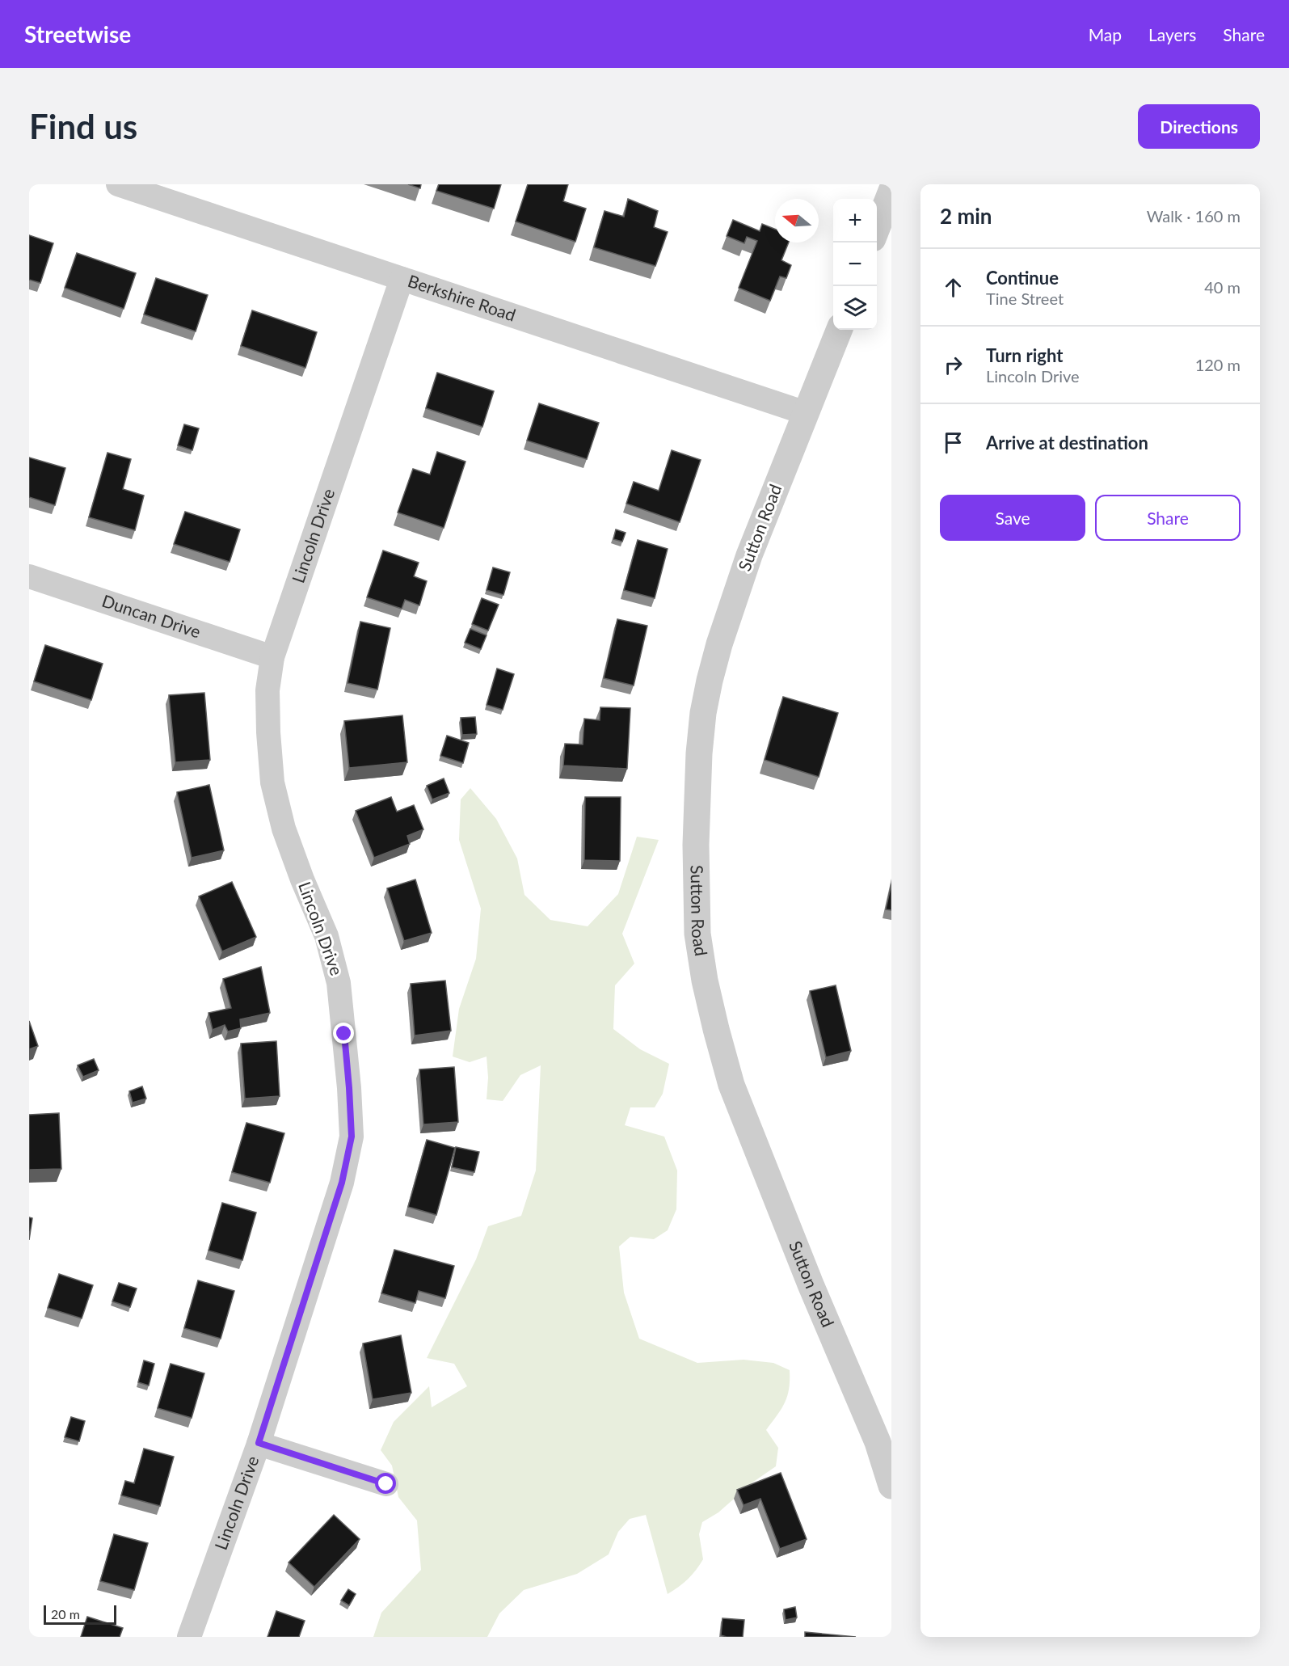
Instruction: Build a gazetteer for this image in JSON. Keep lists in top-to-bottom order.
{
  "streets": {
    "street": [
      "Berkshire Road",
      "Sutton Road",
      "Lincoln Drive",
      "Duncan Drive"
    ]
  },
  "crossings": [
    ["Berkshire Road", "Sutton Road"],
    ["Berkshire Road", "Lincoln Drive"],
    ["Lincoln Drive", "Duncan Drive"]
  ],
  "scale_bar": "20 m",
  "north": "left",
  "page": {
    "header": "Streetwise",
    "nav": ["Map", "Layers", "Share"],
    "buttons": [
      "Directions",
      ["Save", "Share"]
    ],
    "title": "Find us",
    "heading": ["2 min", "Walk · 160 m"],
    "map_buttons": ["+", "−"],
    "list": [
      ["Continue", "Tine Street", "40 m"],
      ["Turn right", "Lincoln Drive", "120 m"],
      "Arrive at destination"
    ],
    "scale": "20 m"
  }
}
